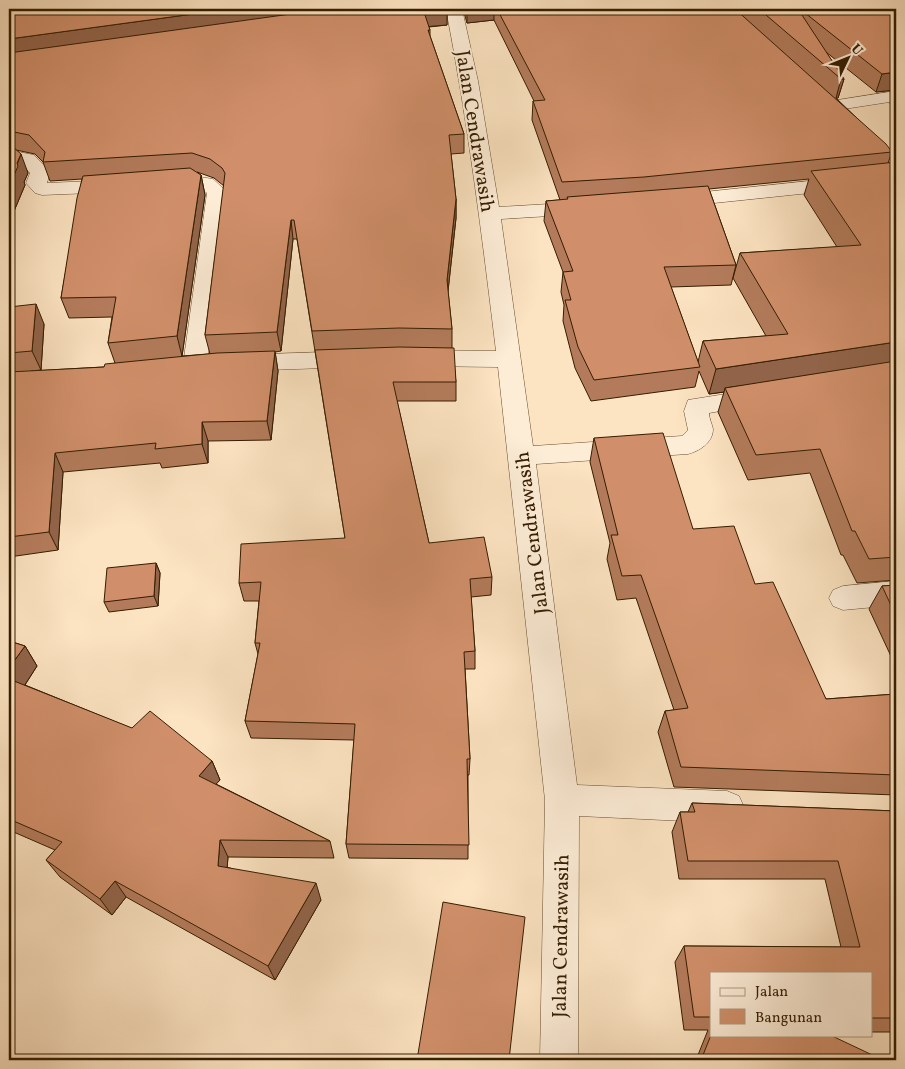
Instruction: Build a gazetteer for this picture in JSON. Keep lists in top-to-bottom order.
{
  "streets": {
    "street": ["Jalan Cendrawasih"]
  },
  "legend": ["Jalan", "Bangunan"],
  "north": "top right"
}
